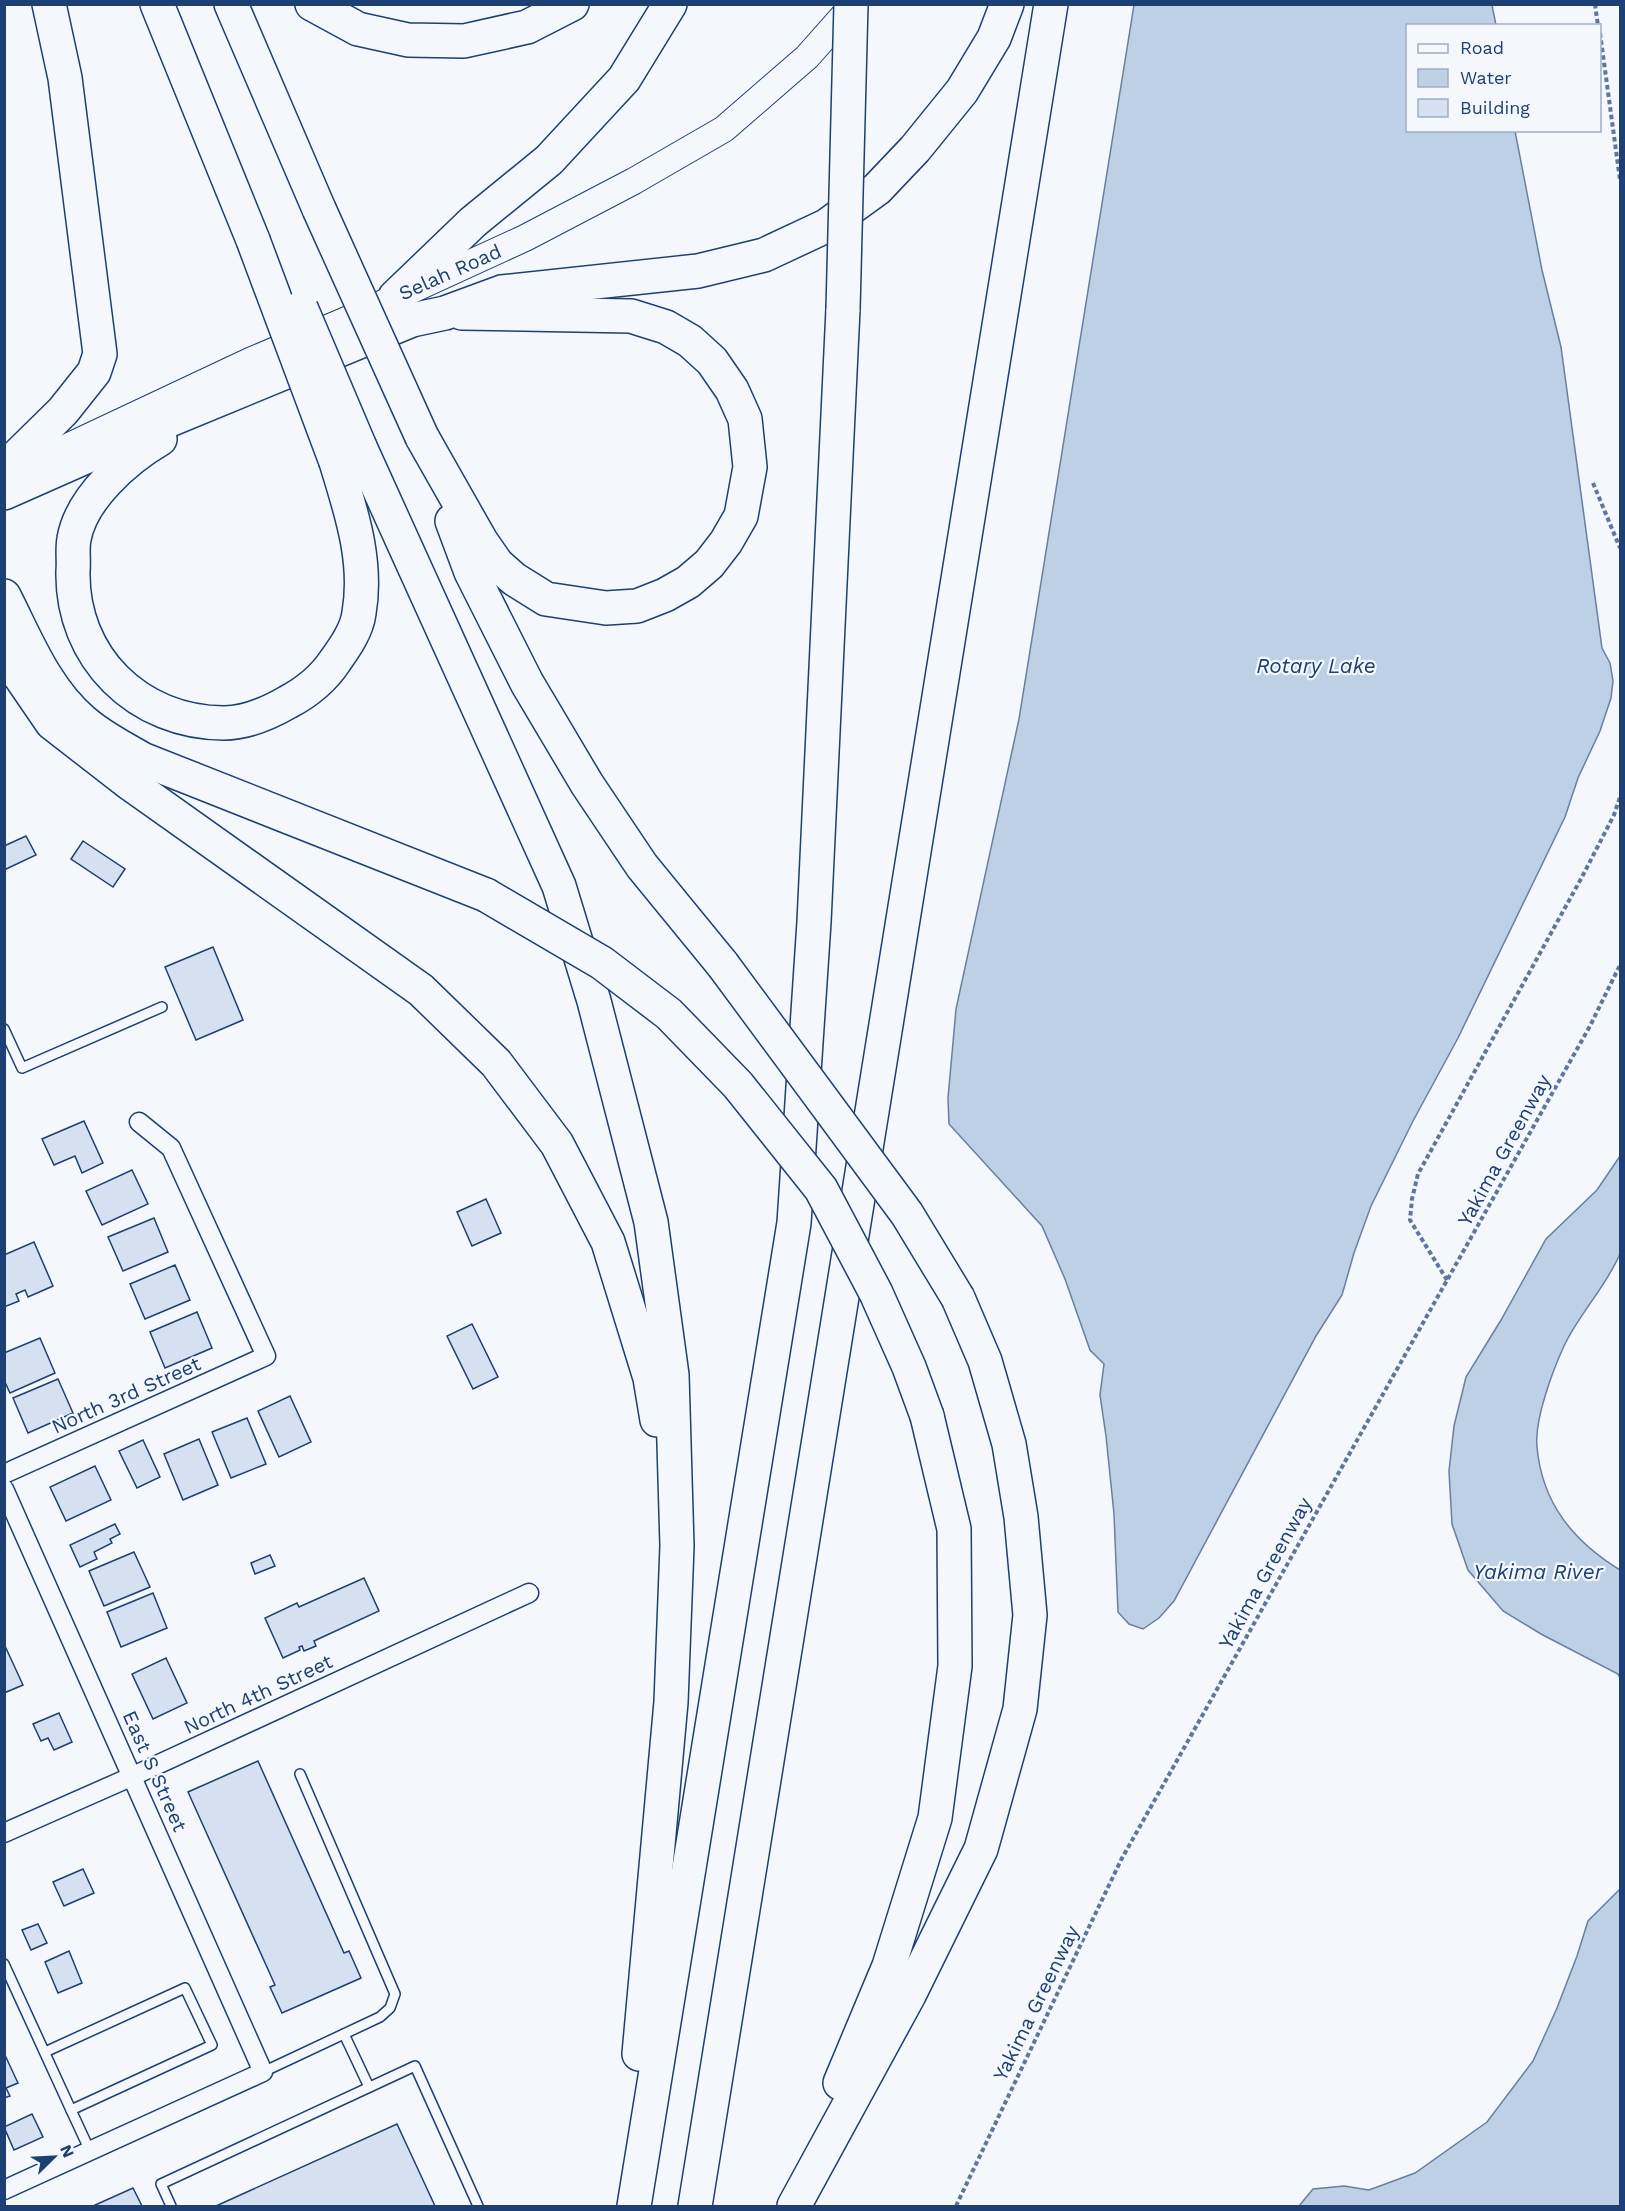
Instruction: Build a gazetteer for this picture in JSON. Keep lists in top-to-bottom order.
{
  "streets": {
    "main road": ["Selah Road"],
    "street": ["North 3rd Street", "North 4th Street", "East S Street"],
    "path": ["Yakima Greenway"]
  },
  "crossings": [
    ["North 4th Street", "East S Street"]
  ],
  "water": ["Rotary Lake", "Yakima River"],
  "legend": ["Road", "Water", "Building"],
  "north": "top right"
}
